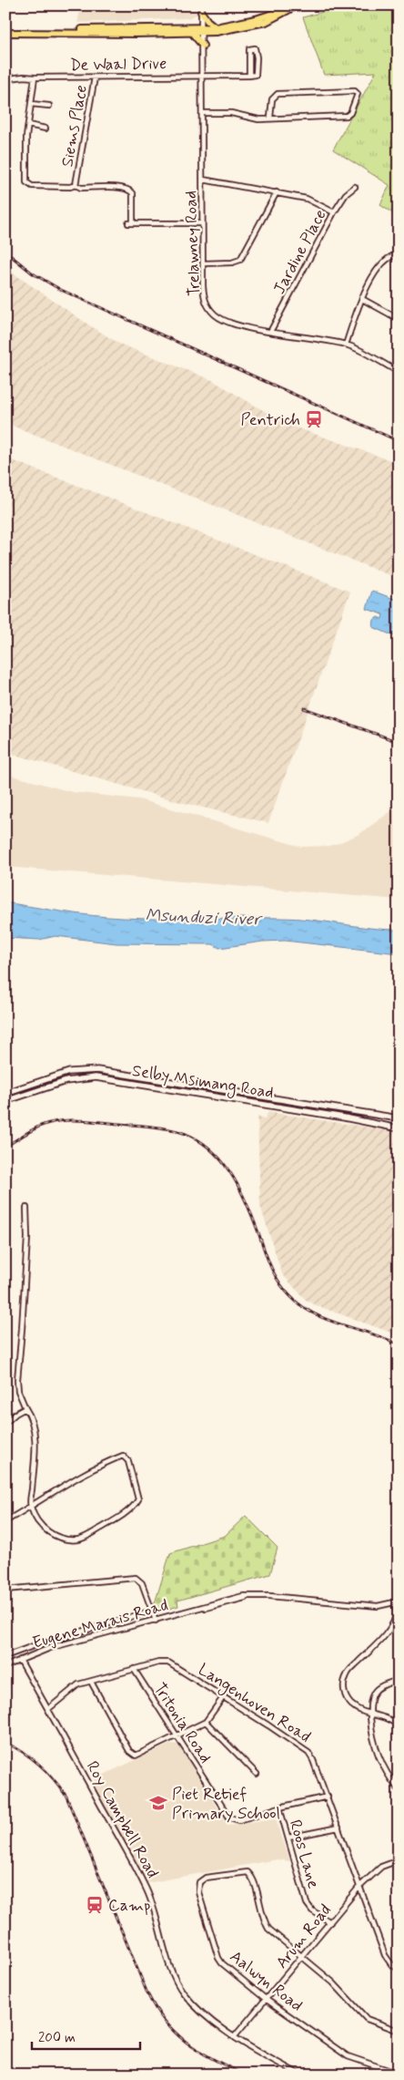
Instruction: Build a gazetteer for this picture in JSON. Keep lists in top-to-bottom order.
{
  "streets": {
    "main road": ["Selby Msimang Road"],
    "street": [
      "De Waal Drive",
      "Siems Place",
      "Trelawney Road",
      "Jardine Place",
      "Eugene Marais Road",
      "Langenhoven Road",
      "Tritonia Road",
      "Roy Campbell Road",
      "Roos Lane",
      "Arum Road",
      "Aalwyn Road"
    ]
  },
  "crossings": [
    ["De Waal Drive", "Siems Place"],
    ["De Waal Drive", "Trelawney Road"],
    ["Trelawney Road", "Jardine Place"],
    ["Eugene Marais Road", "Roy Campbell Road"],
    ["Langenhoven Road", "Tritonia Road"],
    ["Langenhoven Road", "Roy Campbell Road"],
    ["Langenhoven Road", "Arum Road"],
    ["Tritonia Road", "Roos Lane"],
    ["Roy Campbell Road", "Arum Road"],
    ["Roos Lane", "Arum Road"],
    ["Arum Road", "Aalwyn Road"]
  ],
  "water": ["Msunduzi River"],
  "places": {
    "station": ["Pentrich", "Camp"],
    "school or university": ["Piet Retief Primary School"]
  },
  "scale_bar": "200 m"
}
